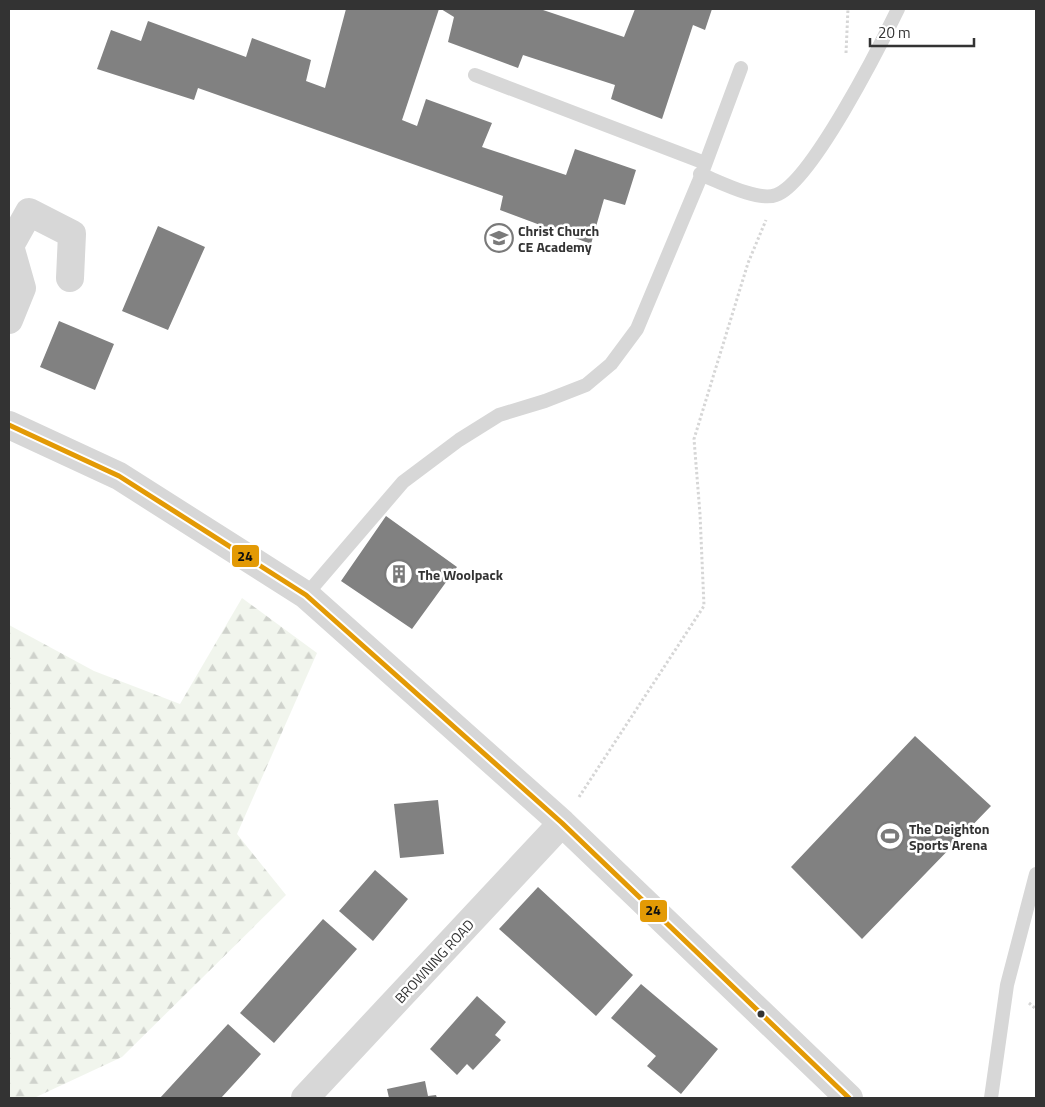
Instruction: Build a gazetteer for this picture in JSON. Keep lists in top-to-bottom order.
{
  "streets": {
    "street": ["BROWNING ROAD"]
  },
  "places": {
    "school or university": ["Christ Church CE Academy"],
    "building": ["The Woolpack"],
    "sports": ["The Deighton Sports Arena"]
  },
  "lines": ["transit line 24"],
  "scale_bar": "20 m"
}
